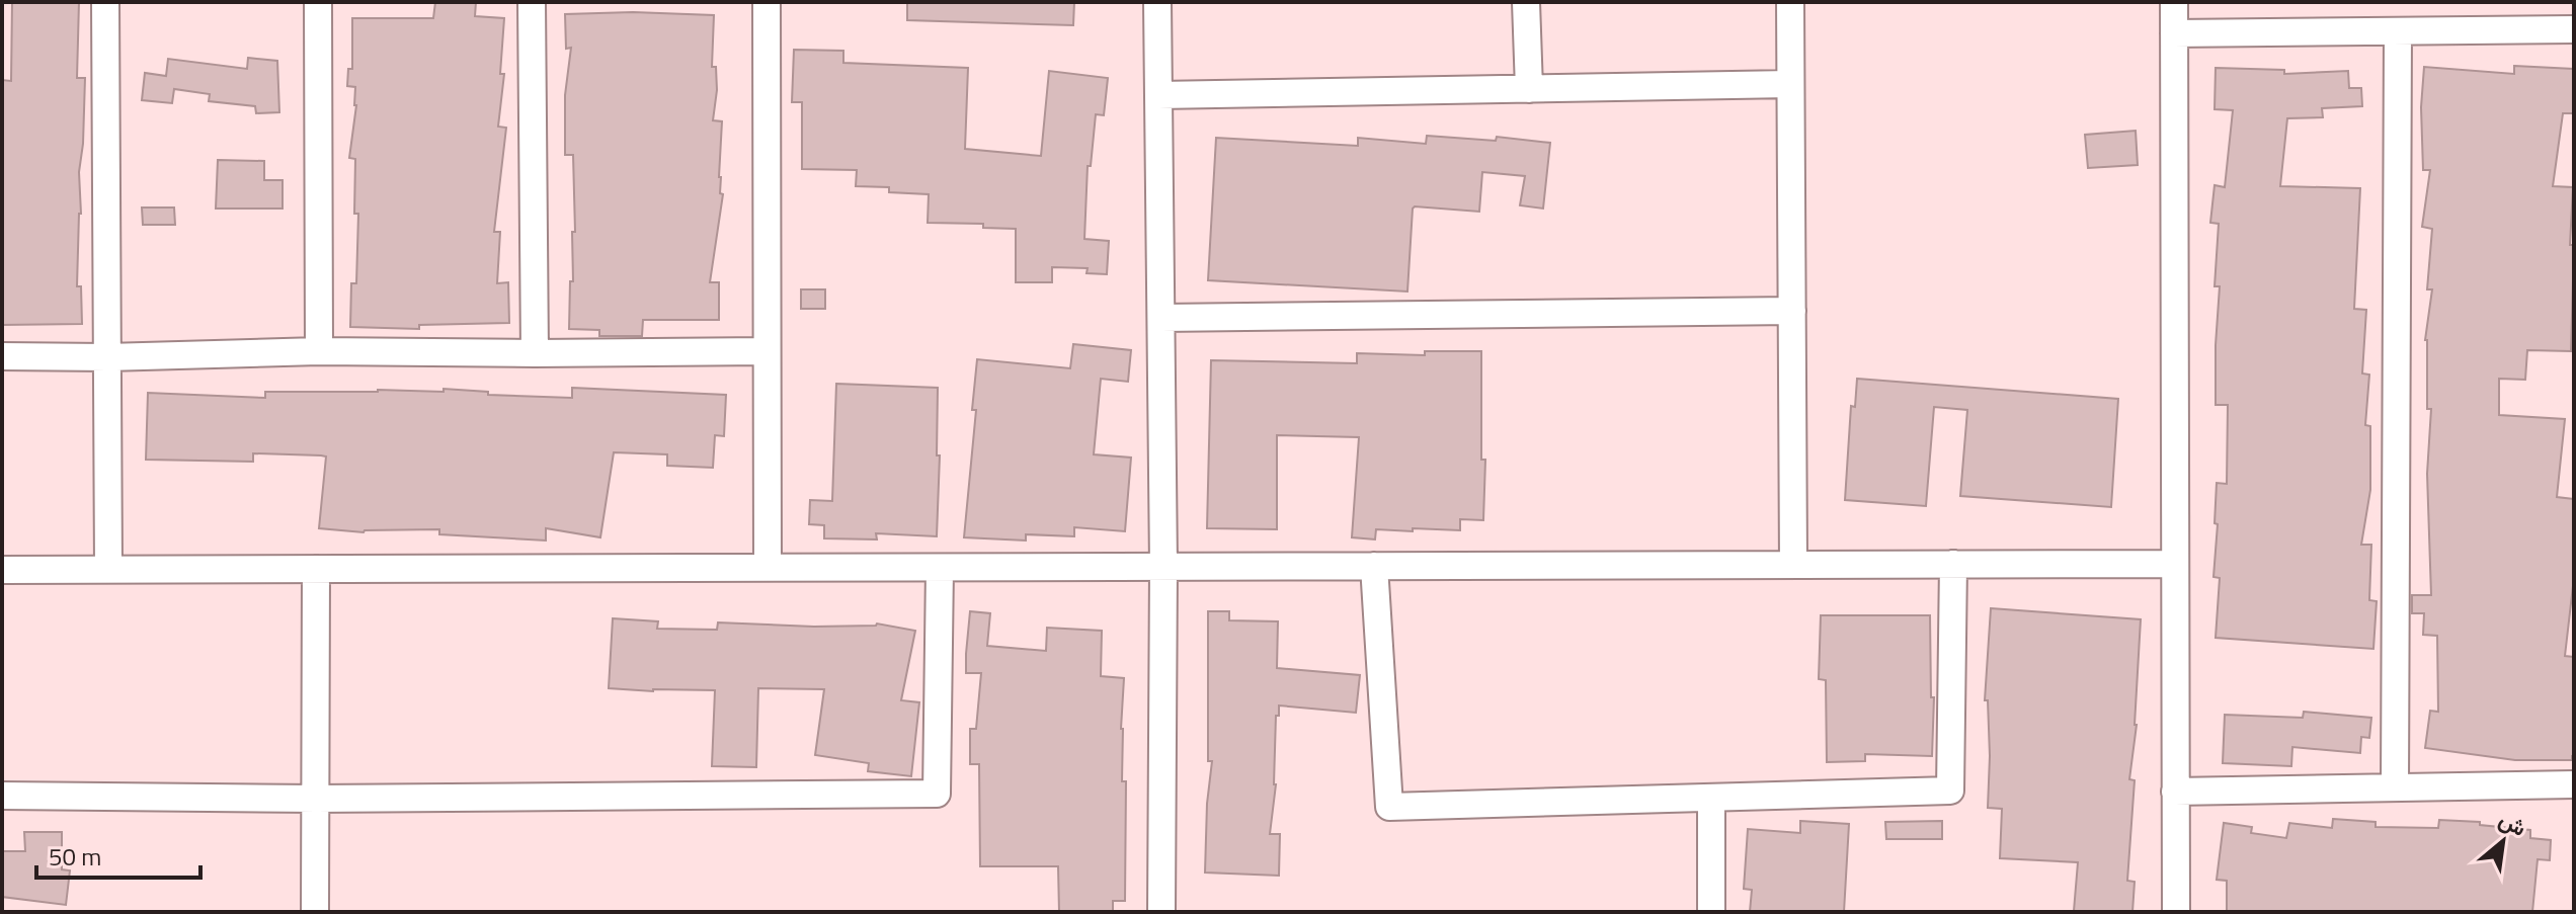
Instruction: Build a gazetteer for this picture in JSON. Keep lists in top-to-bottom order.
{
  "scale_bar": "50 m",
  "north": "top right"
}
